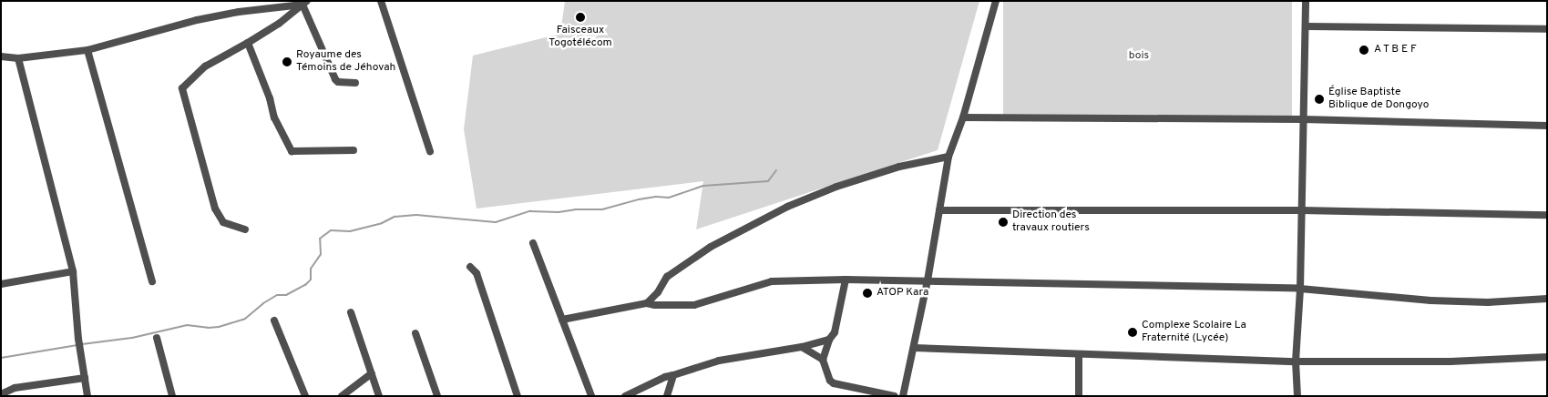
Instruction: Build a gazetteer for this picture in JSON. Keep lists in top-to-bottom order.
{
  "parks": ["bois"],
  "places": [
    "Faisceaux Togotélécom",
    "A T B E F",
    "Royaume des Témoins de Jéhovah",
    "Église Baptiste Biblique de Dongoyo",
    "Direction des travaux routiers",
    "ATOP Kara",
    "Complexe Scolaire La Fraternité (Lycée)"
  ]
}
